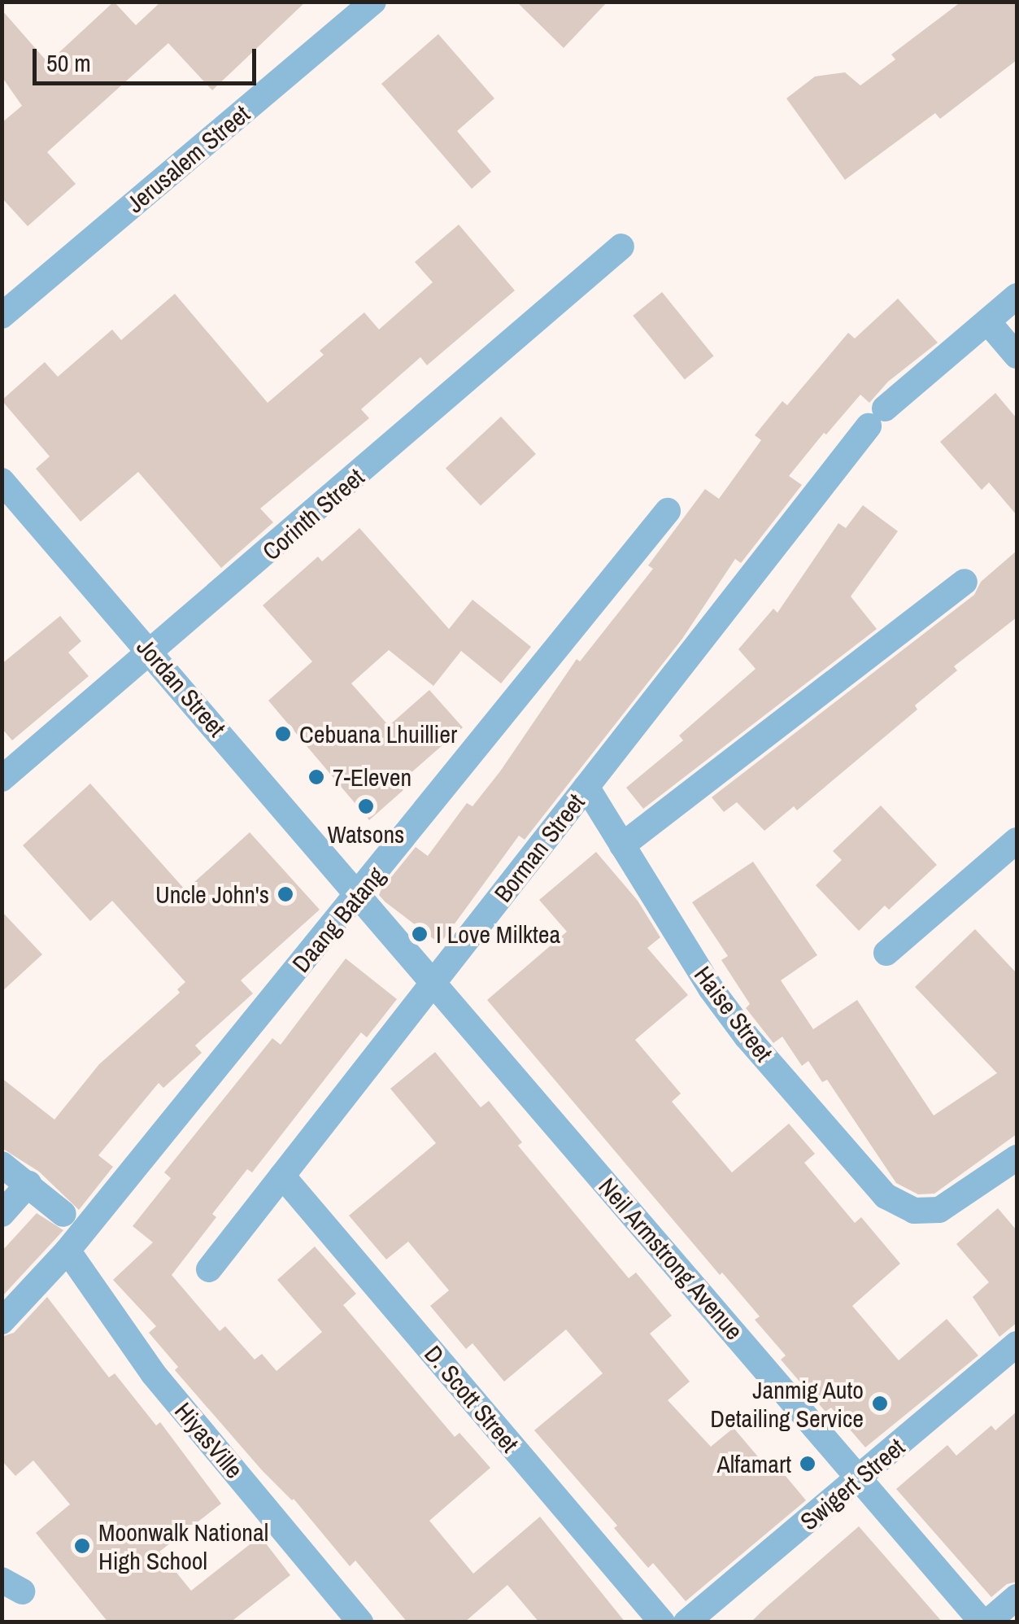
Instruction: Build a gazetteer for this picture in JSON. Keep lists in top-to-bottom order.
{
  "streets": {
    "street": [
      "Jerusalem Street",
      "Corinth Street",
      "Jordan Street",
      "Borman Street",
      "Daang Batang",
      "Haise Street",
      "Neil Armstrong Avenue",
      "D. Scott Street",
      "HiyasVille",
      "Swigert Street"
    ]
  },
  "crossings": [
    ["Corinth Street", "Jordan Street"],
    ["Jordan Street", "Daang Batang"],
    ["Jordan Street", "Neil Armstrong Avenue"],
    ["Borman Street", "Haise Street"],
    ["Borman Street", "Neil Armstrong Avenue"],
    ["Borman Street", "D. Scott Street"],
    ["Daang Batang", "Neil Armstrong Avenue"],
    ["Daang Batang", "HiyasVille"],
    ["Neil Armstrong Avenue", "Swigert Street"]
  ],
  "places": [
    "Cebuana Lhuillier",
    "7-Eleven",
    "Watsons",
    "Uncle John's",
    "I Love Milktea",
    "Janmig Auto Detailing Service",
    "Alfamart",
    "Moonwalk National High School"
  ],
  "scale_bar": "50 m"
}
